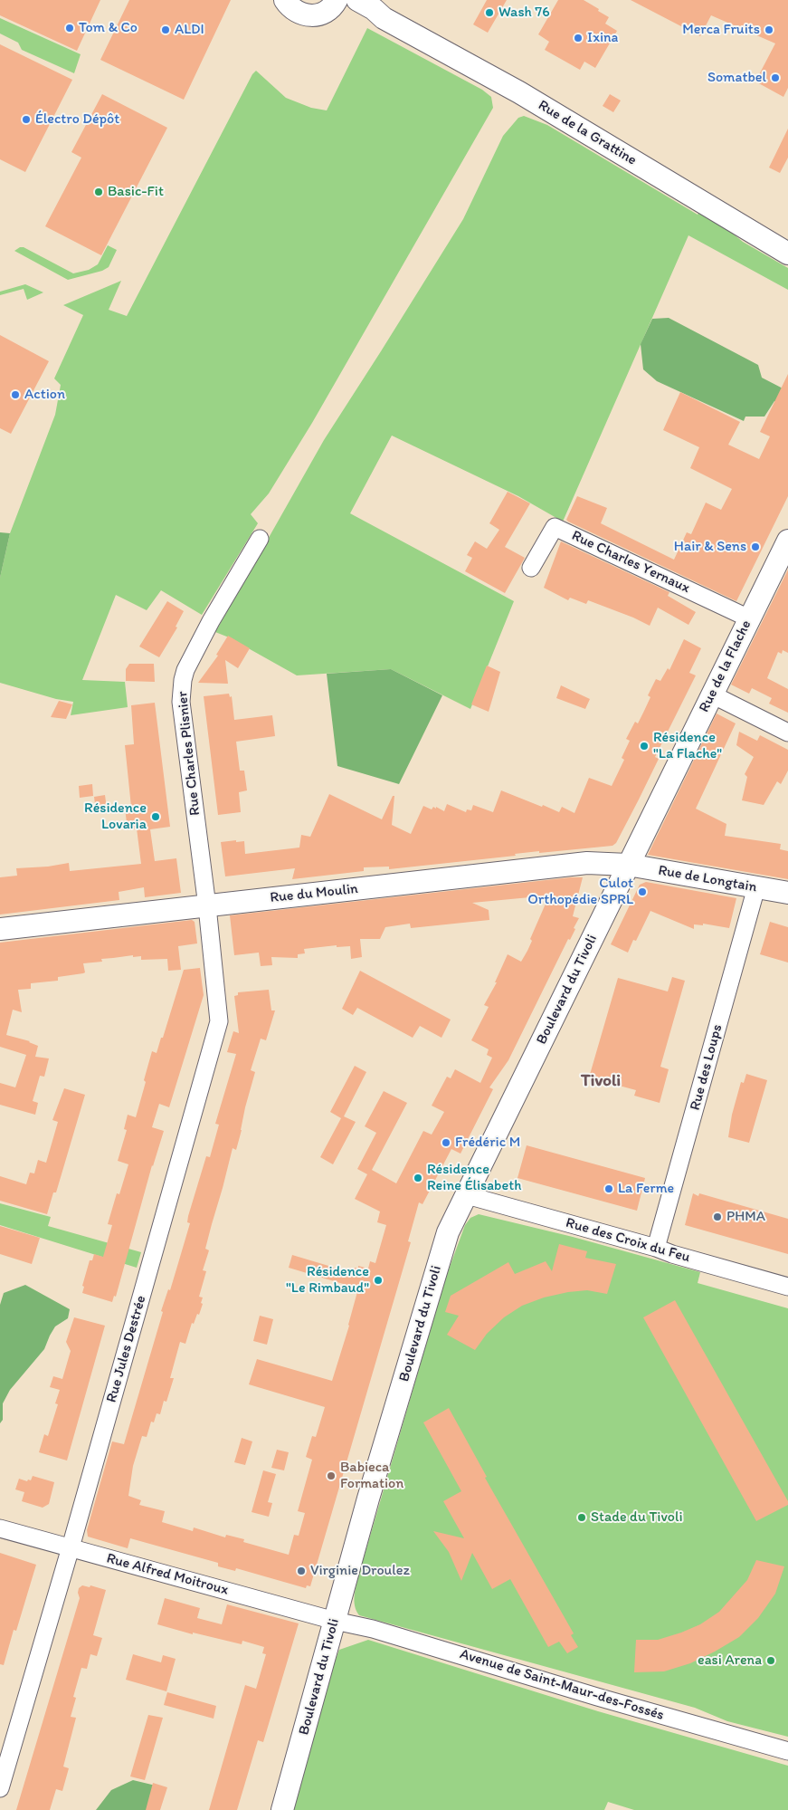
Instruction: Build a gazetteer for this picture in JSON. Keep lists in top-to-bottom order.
{
  "streets": {
    "street": [
      "Rue de la Grattine",
      "Rue Charles Yernaux",
      "Rue de la Flache",
      "Rue Charles Plisnier",
      "Rue de Longtain",
      "Rue du Moulin",
      "Boulevard du Tivoli",
      "Rue des Loups",
      "Rue des Croix du Feu",
      "Rue Jules Destrée",
      "Rue Alfred Moitroux",
      "Avenue de Saint-Maur-des-Fossés"
    ]
  },
  "crossings": [
    ["Rue Charles Yernaux", "Rue de la Flache"],
    ["Rue de la Flache", "Rue de Longtain"],
    ["Rue de la Flache", "Rue du Moulin"],
    ["Rue de la Flache", "Boulevard du Tivoli"],
    ["Rue Charles Plisnier", "Rue du Moulin"],
    ["Rue Charles Plisnier", "Rue Jules Destrée"],
    ["Rue de Longtain", "Rue du Moulin"],
    ["Rue de Longtain", "Boulevard du Tivoli"],
    ["Rue de Longtain", "Rue des Loups"],
    ["Rue du Moulin", "Boulevard du Tivoli"],
    ["Rue du Moulin", "Rue Jules Destrée"],
    ["Boulevard du Tivoli", "Rue des Croix du Feu"],
    ["Boulevard du Tivoli", "Rue Alfred Moitroux"],
    ["Boulevard du Tivoli", "Avenue de Saint-Maur-des-Fossés"],
    ["Rue des Loups", "Rue des Croix du Feu"],
    ["Rue Jules Destrée", "Rue Alfred Moitroux"],
    ["Rue Alfred Moitroux", "Avenue de Saint-Maur-des-Fossés"]
  ],
  "districts": ["Tivoli"],
  "places": [
    "Wash 76",
    "Tom & Co",
    "ALDI",
    "Merca Fruits",
    "Ixina",
    "Somatbel",
    "Électro Dépôt",
    "Basic-Fit",
    "Action",
    "Hair & Sens",
    "Résidence \"La Flache\"",
    "Résidence Lovaria",
    "Culot Orthopédie SPRL",
    "Frédéric M",
    "Résidence Reine Élisabeth",
    "La Ferme",
    "PHMA",
    "Résidence \"Le Rimbaud\"",
    "Babieca Formation",
    "Stade du Tivoli",
    "Virginie Droulez",
    "easi Arena"
  ]
}
